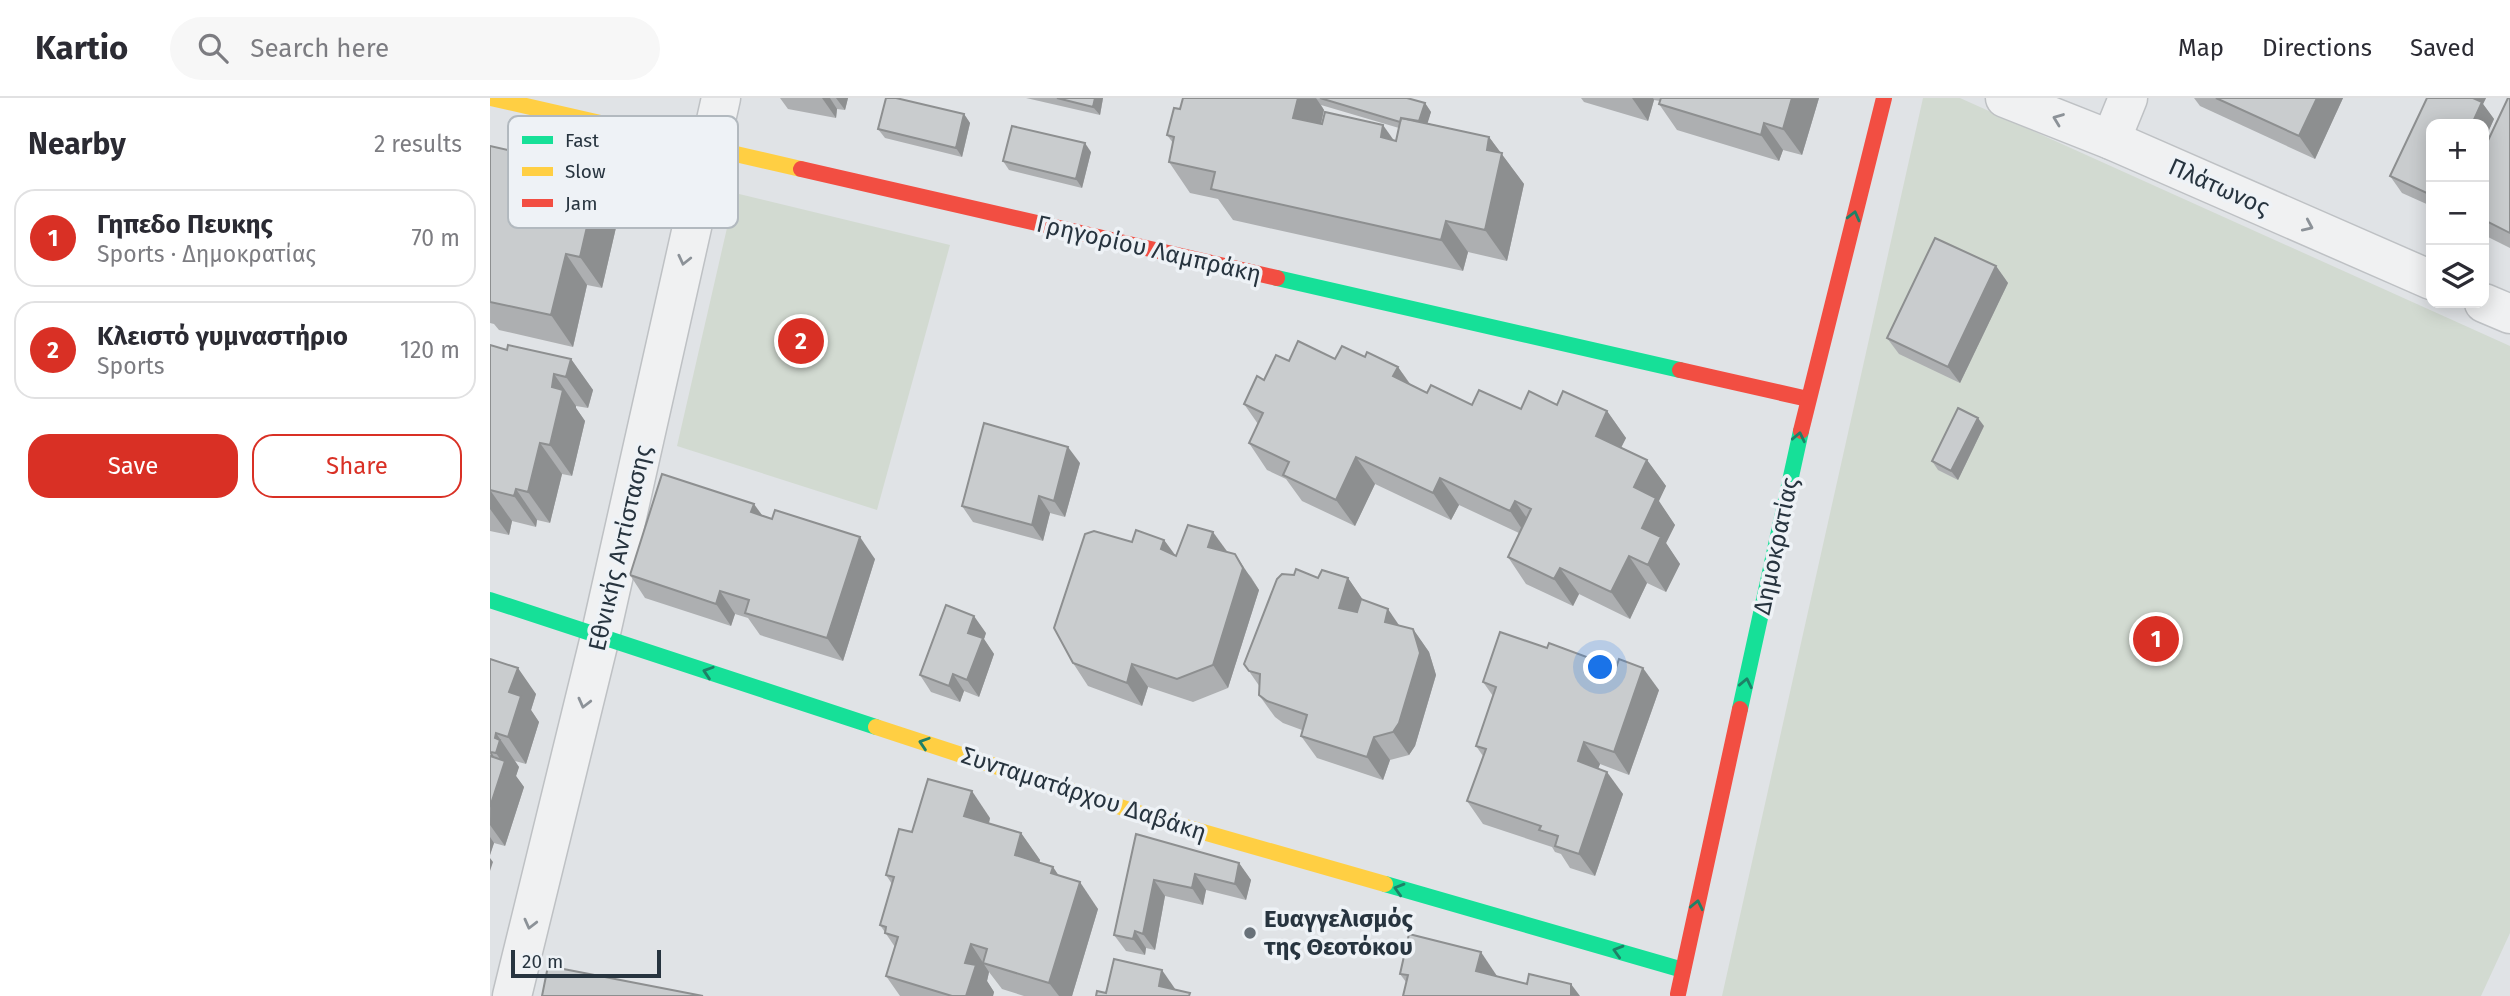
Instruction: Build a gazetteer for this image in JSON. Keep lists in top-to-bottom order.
{
  "streets": {
    "street": [
      "Πλάτωνος",
      "Γρηγορίου Λαμπράκη",
      "Δημοκρατίας",
      "Εθνικής Αντίστασης",
      "Συνταματάρχου Δαβάκη"
    ]
  },
  "crossings": [
    ["Γρηγορίου Λαμπράκη", "Δημοκρατίας"],
    ["Δημοκρατίας", "Συνταματάρχου Δαβάκη"],
    ["Εθνικής Αντίστασης", "Συνταματάρχου Δαβάκη"]
  ],
  "one_way": ["Δημοκρατίας", "Εθνικής Αντίστασης", "Συνταματάρχου Δαβάκη"],
  "places": ["Ευαγγελισμός της Θεοτόκου"],
  "legend": ["Fast", "Slow", "Jam"],
  "scale_bar": "20 m",
  "page": {
    "header": "Kartio",
    "search": "Search here",
    "nav": ["Map", "Directions", "Saved"],
    "heading": ["Nearby", "2 results"],
    "map_buttons": ["+", "−"],
    "list": [
      {
        "mark": "1",
        "name": "Γηπεδο Πευκης",
        "note": "Sports · Δημοκρατίας",
        "value": "70 m"
      },
      {
        "mark": "2",
        "name": "Κλειστό γυμναστήριο",
        "note": "Sports",
        "value": "120 m"
      }
    ],
    "pins": ["2", "1"],
    "buttons": ["Save", "Share"],
    "scale": "20 m"
  }
}
